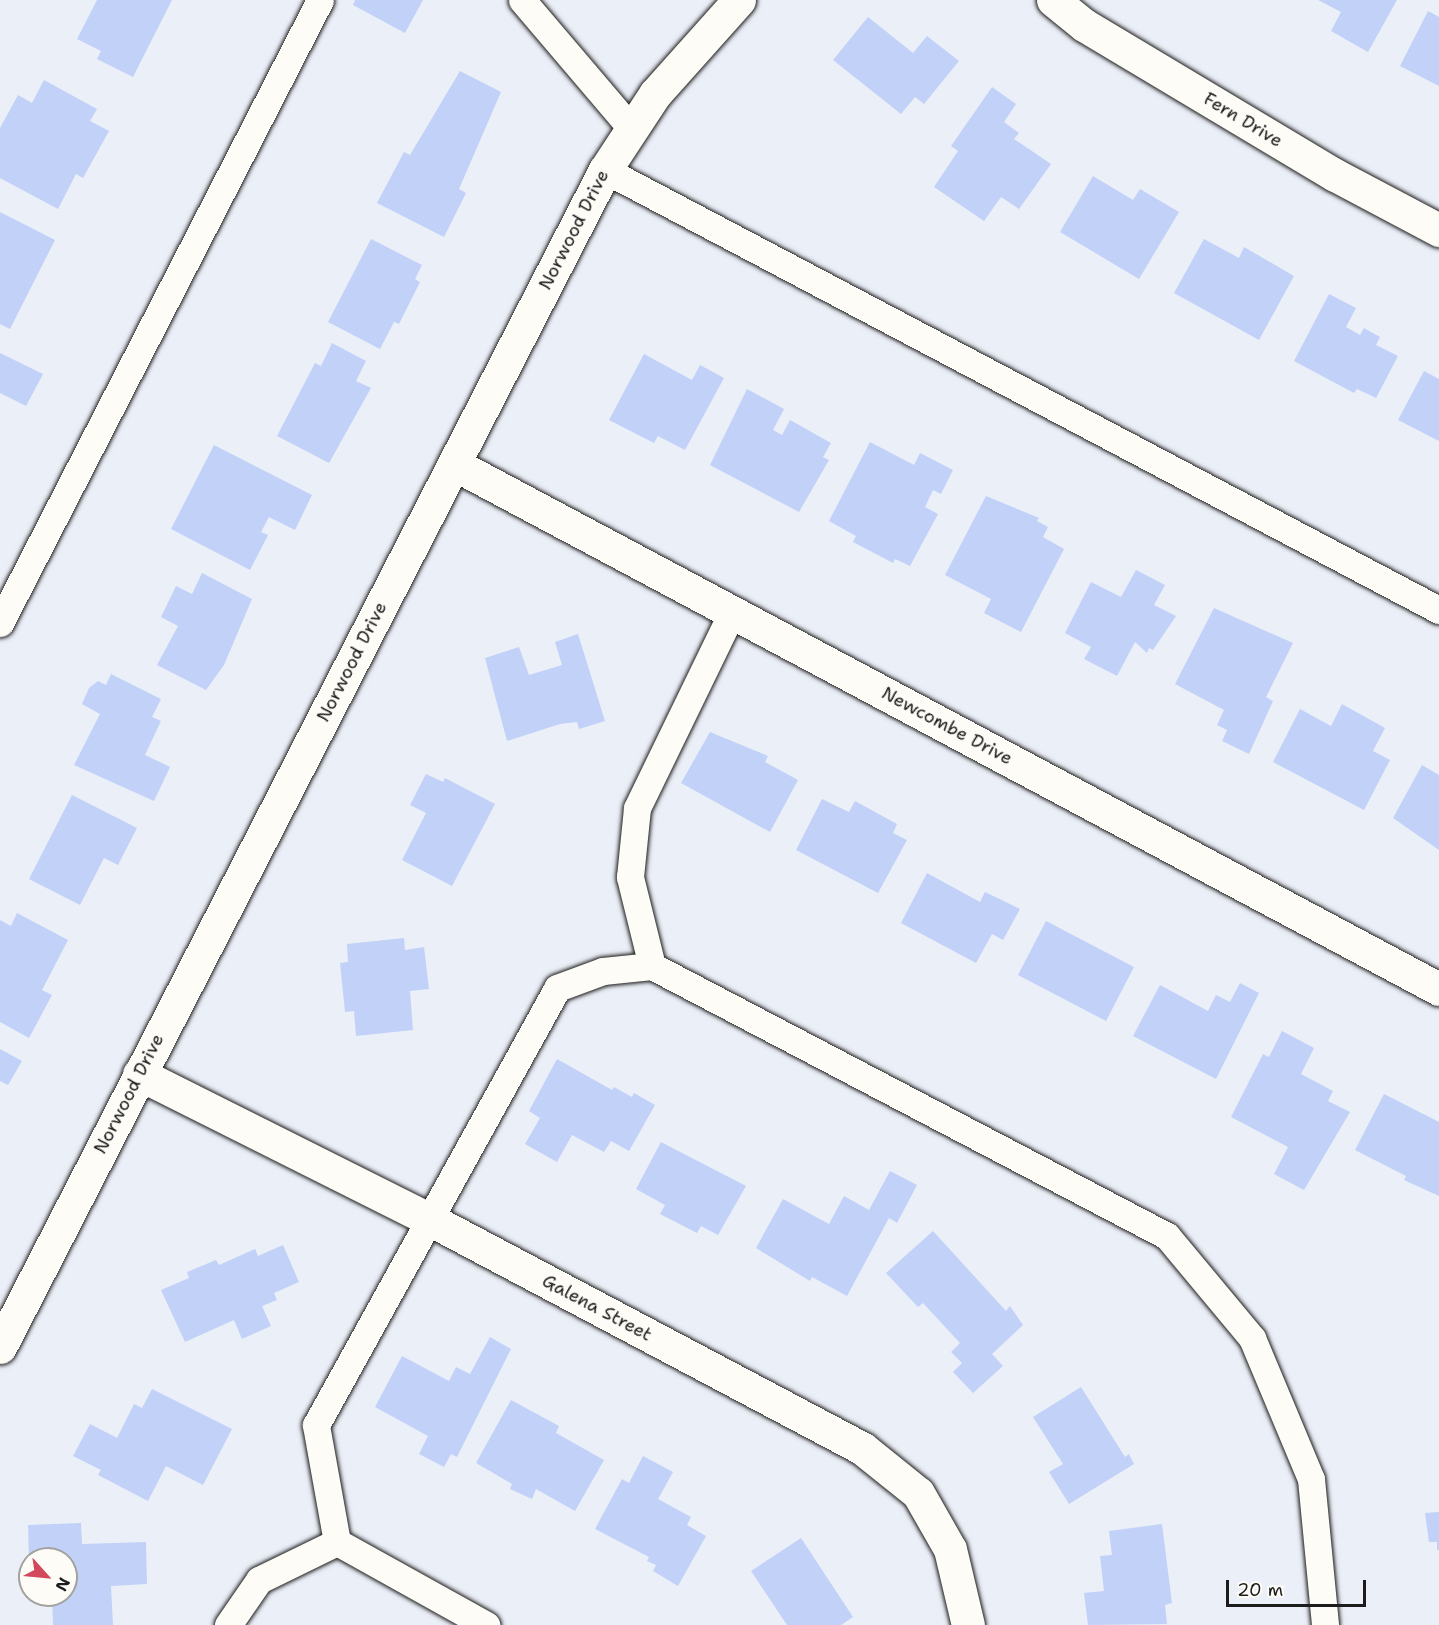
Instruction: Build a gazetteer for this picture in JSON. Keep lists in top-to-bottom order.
{
  "streets": {
    "street": [
      "Fern Drive",
      "Norwood Drive",
      "Newcombe Drive",
      "Galena Street"
    ]
  },
  "crossings": [
    ["Norwood Drive", "Newcombe Drive"],
    ["Norwood Drive", "Galena Street"]
  ],
  "scale_bar": "20 m",
  "north": "bottom right"
}
